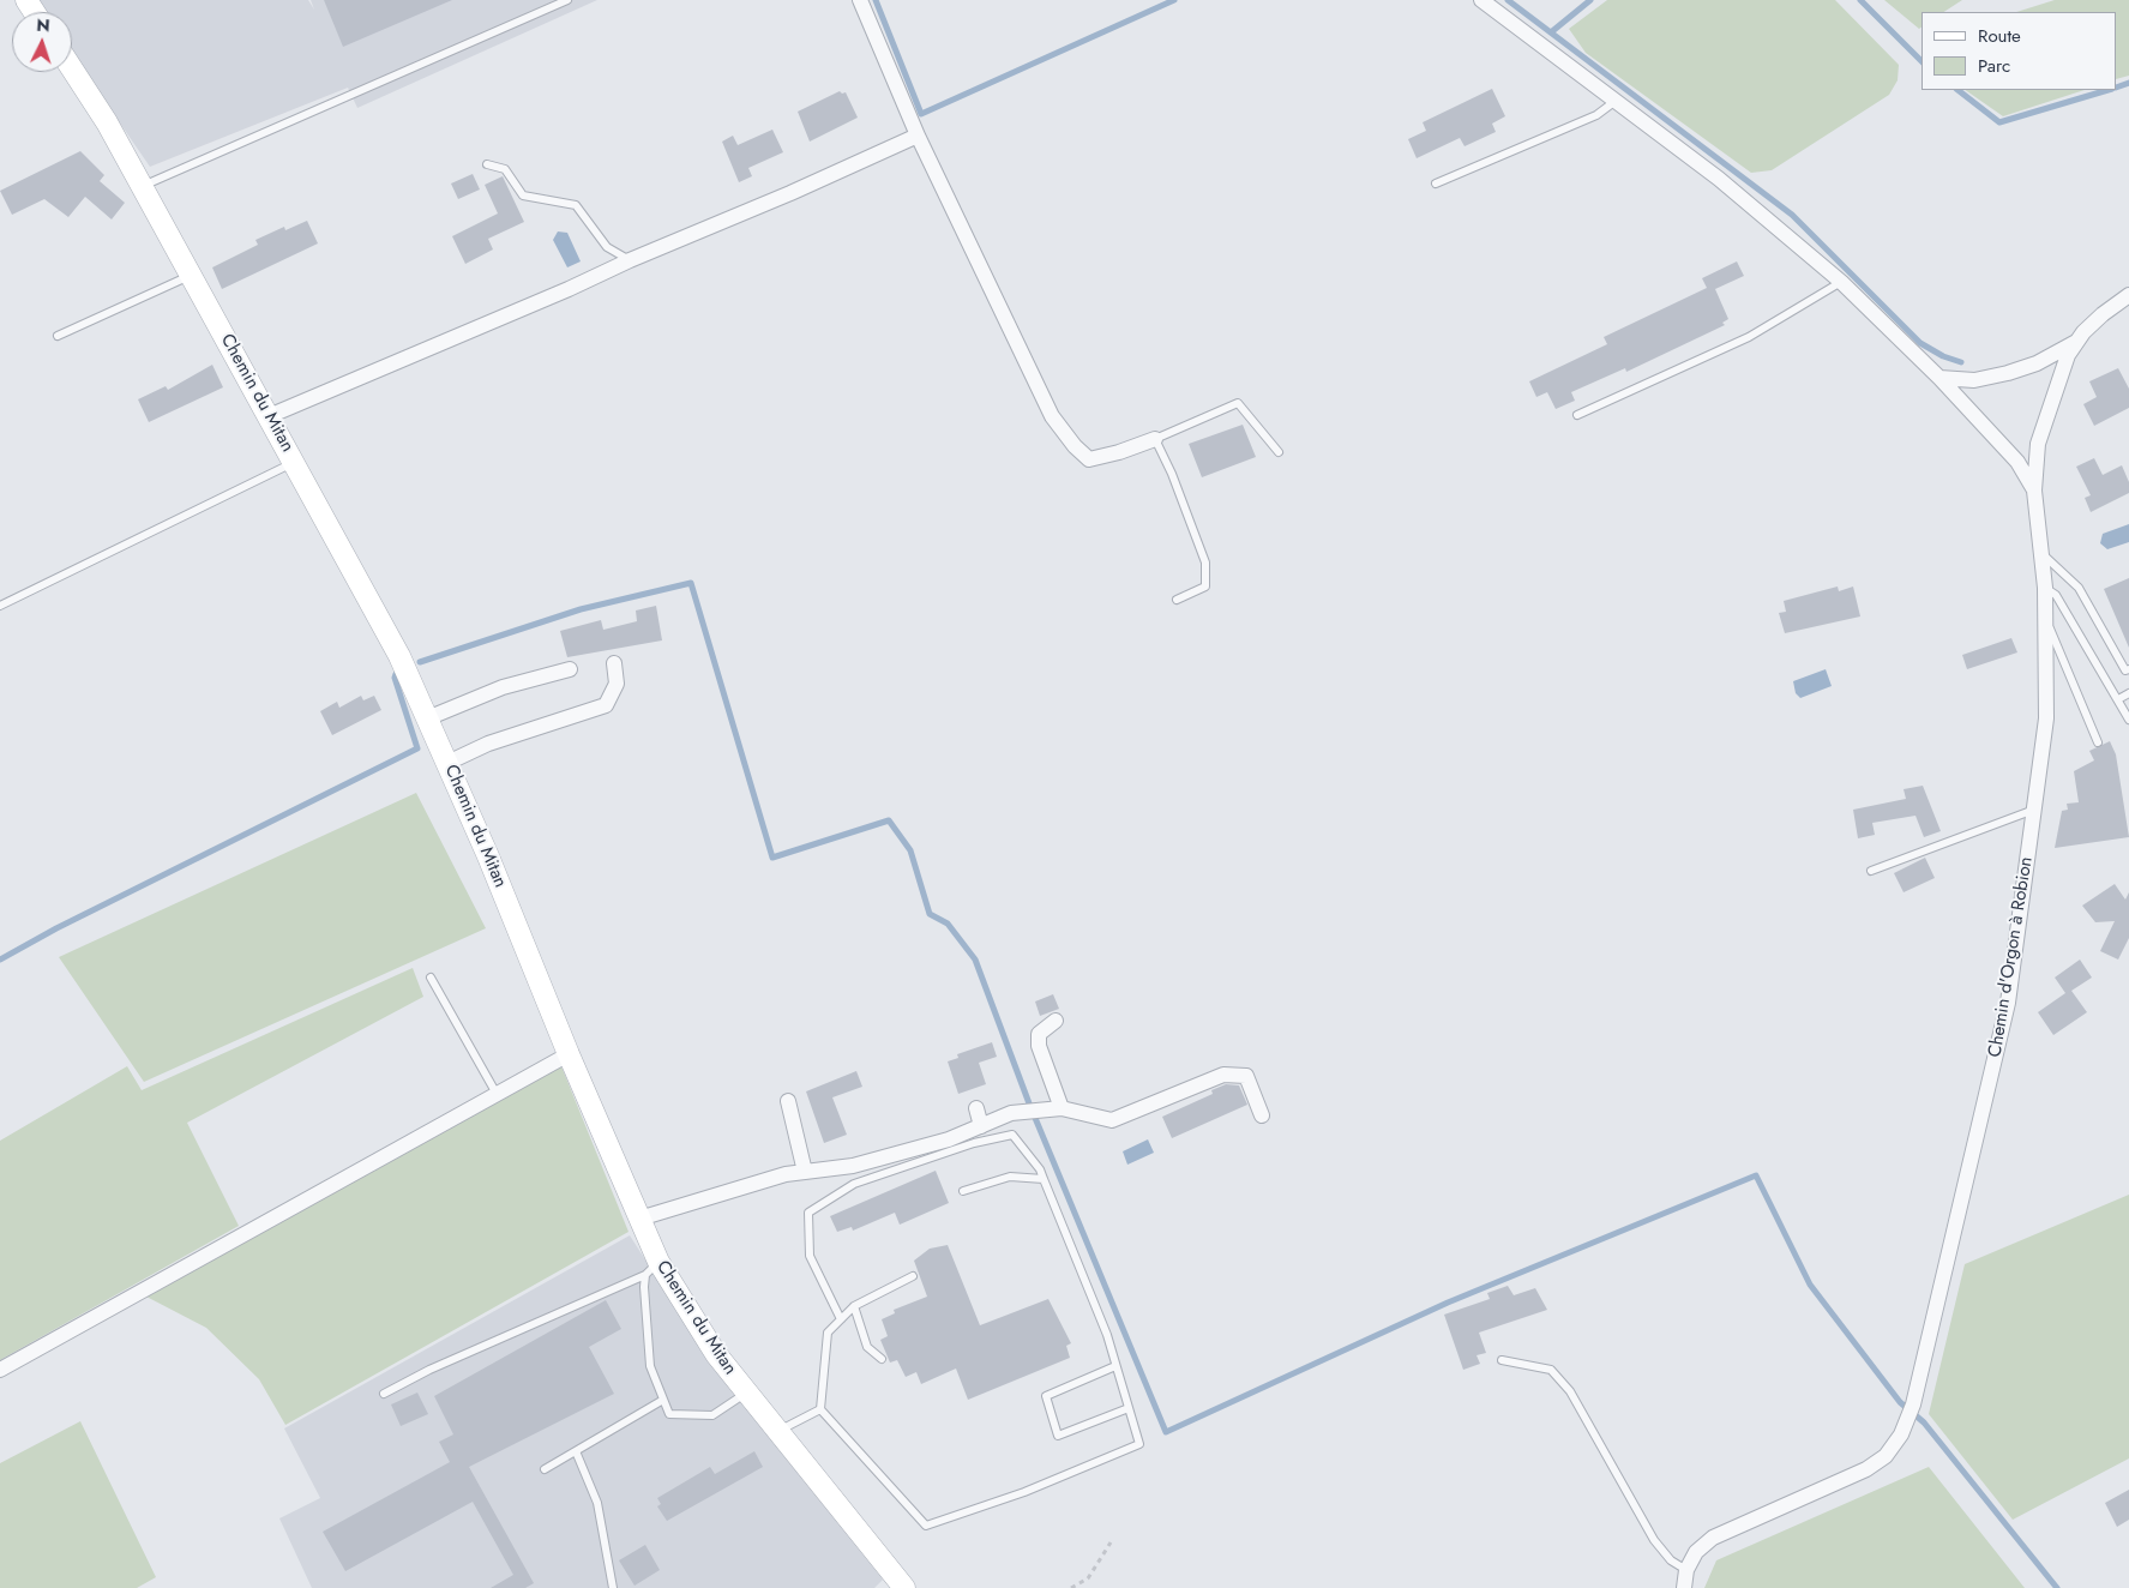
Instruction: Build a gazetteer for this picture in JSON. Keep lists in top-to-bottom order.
{
  "streets": {
    "street": ["Chemin du Mitan", "Chemin d'Orgon à Robion"]
  },
  "legend": ["Route", "Parc"],
  "north": "top"
}
